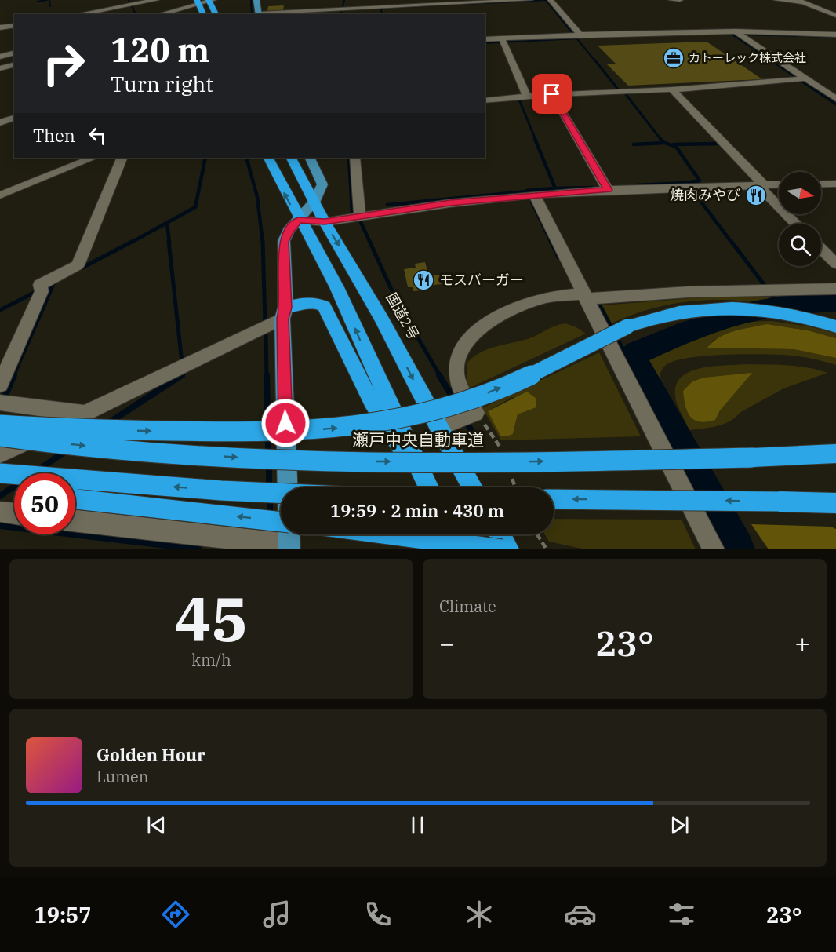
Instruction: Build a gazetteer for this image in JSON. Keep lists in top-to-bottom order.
{
  "streets": {
    "highway": ["国道2号", "瀬戸中央自動車道"]
  },
  "places": {
    "office": ["カトーレック株式会社"],
    "restaurant": ["焼肉みやび", "モスバーガー"]
  },
  "north": "right",
  "page": {
    "turn": ["120 m", "Turn right"],
    "then": "Then",
    "limit": "50",
    "trip": "19:59 · 2 min · 430 m",
    "tile": [
      ["45", "km/h"],
      "Climate"
    ],
    "heat": ["−", "23°", "+"],
    "song": ["Golden Hour", "Lumen"],
    "tabs": ["19:57", "23°"]
  }
}
